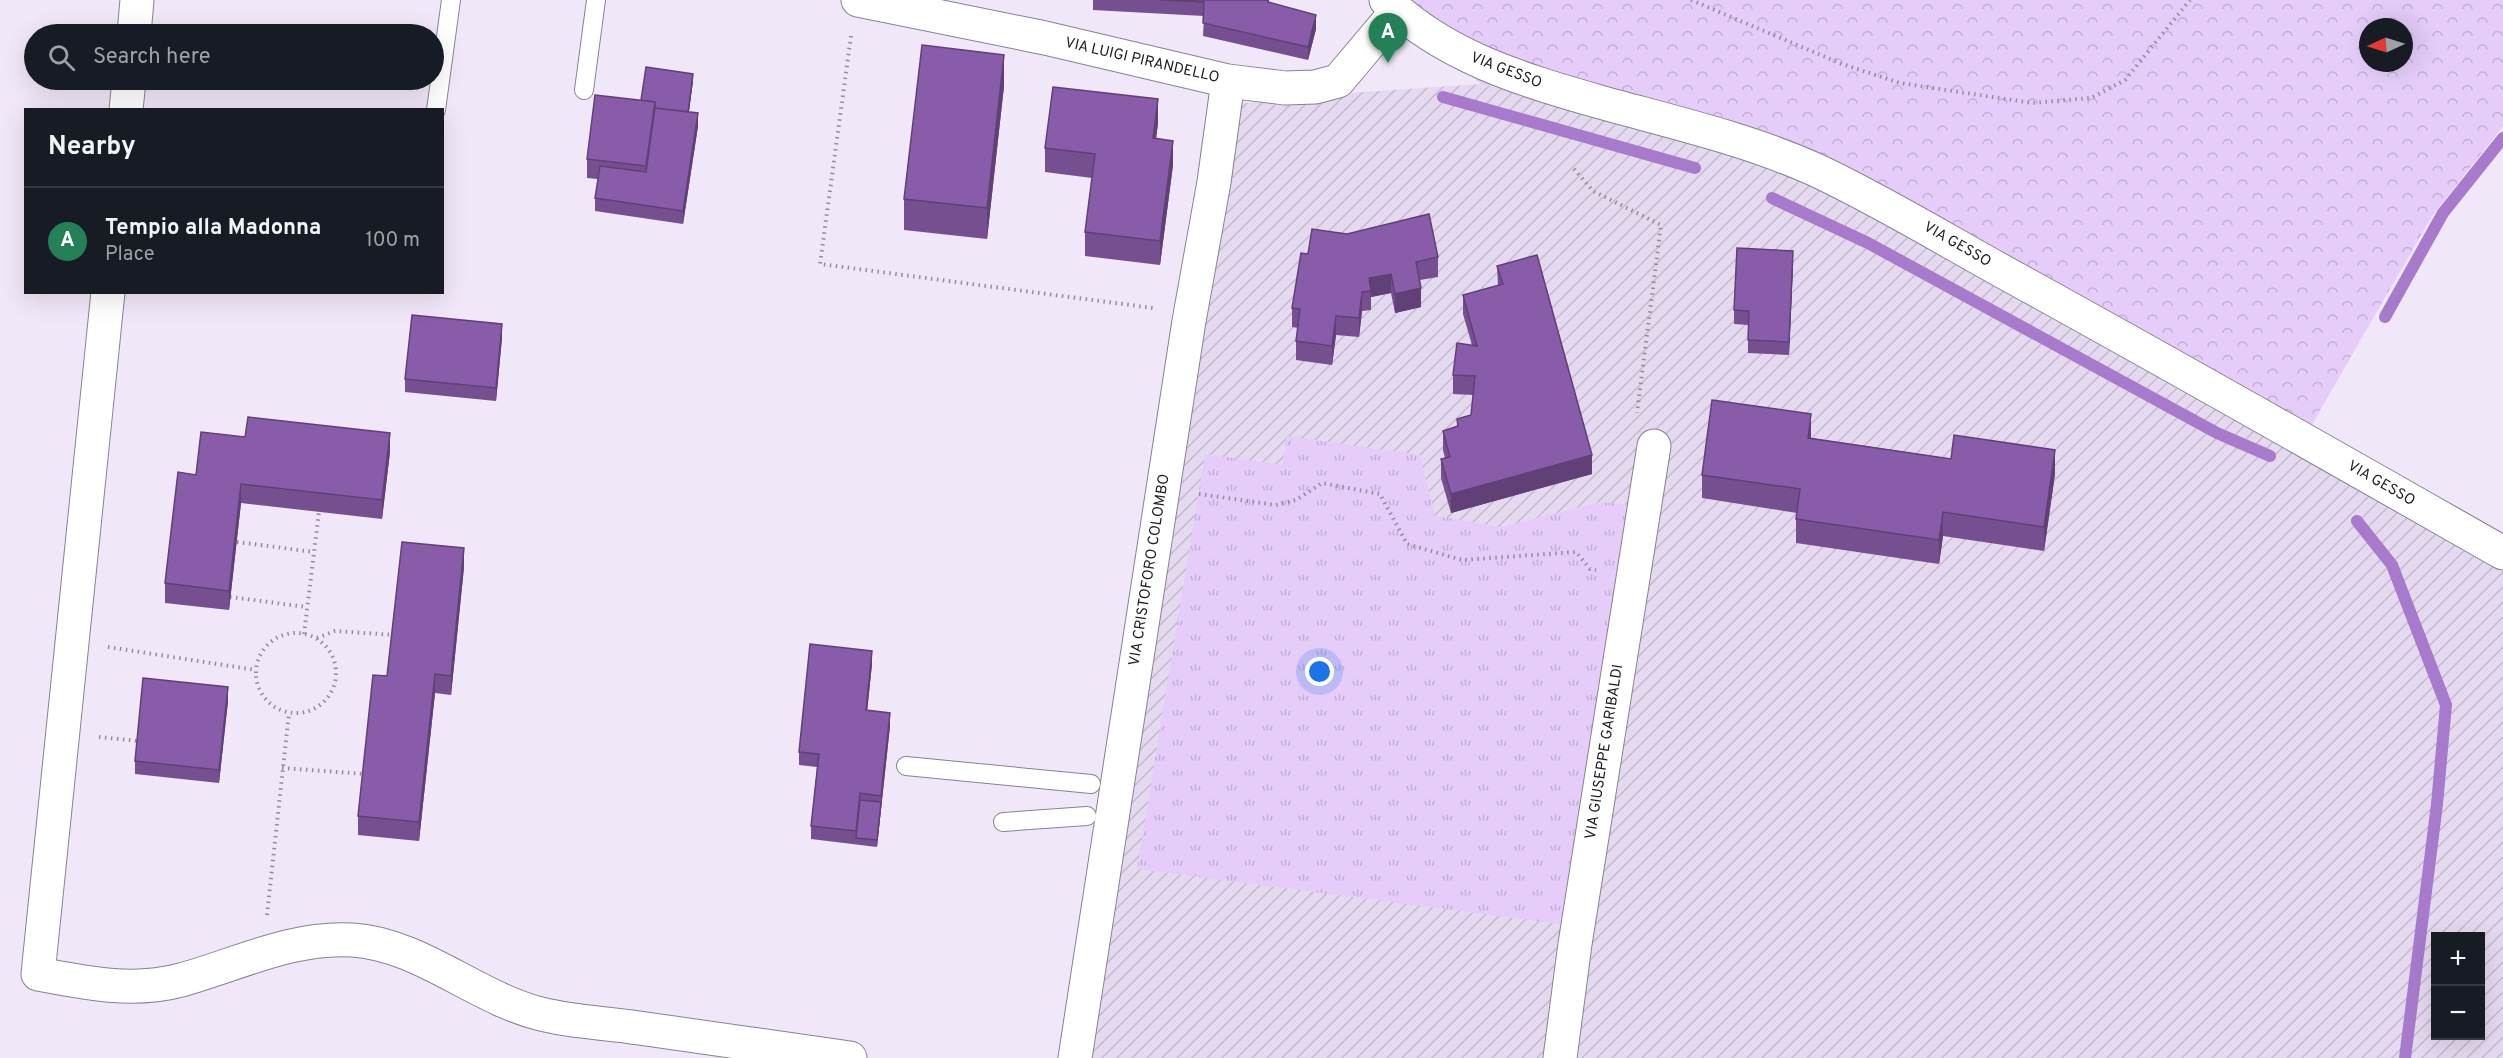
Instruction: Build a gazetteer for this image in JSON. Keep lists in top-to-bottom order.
{
  "streets": {
    "street": [
      "VIA LUIGI PIRANDELLO",
      "VIA GESSO",
      "VIA CRISTOFORO COLOMBO",
      "VIA GIUSEPPE GARIBALDI"
    ]
  },
  "crossings": [
    ["VIA LUIGI PIRANDELLO", "VIA GESSO"],
    ["VIA LUIGI PIRANDELLO", "VIA CRISTOFORO COLOMBO"]
  ],
  "north": "left",
  "page": {
    "pins": "A",
    "search": "Search here",
    "heading": "Nearby",
    "list": [
      {
        "mark": "A",
        "name": "Tempio alla Madonna",
        "note": "Place",
        "value": "100 m"
      }
    ],
    "map_buttons": ["+", "−"]
  }
}
